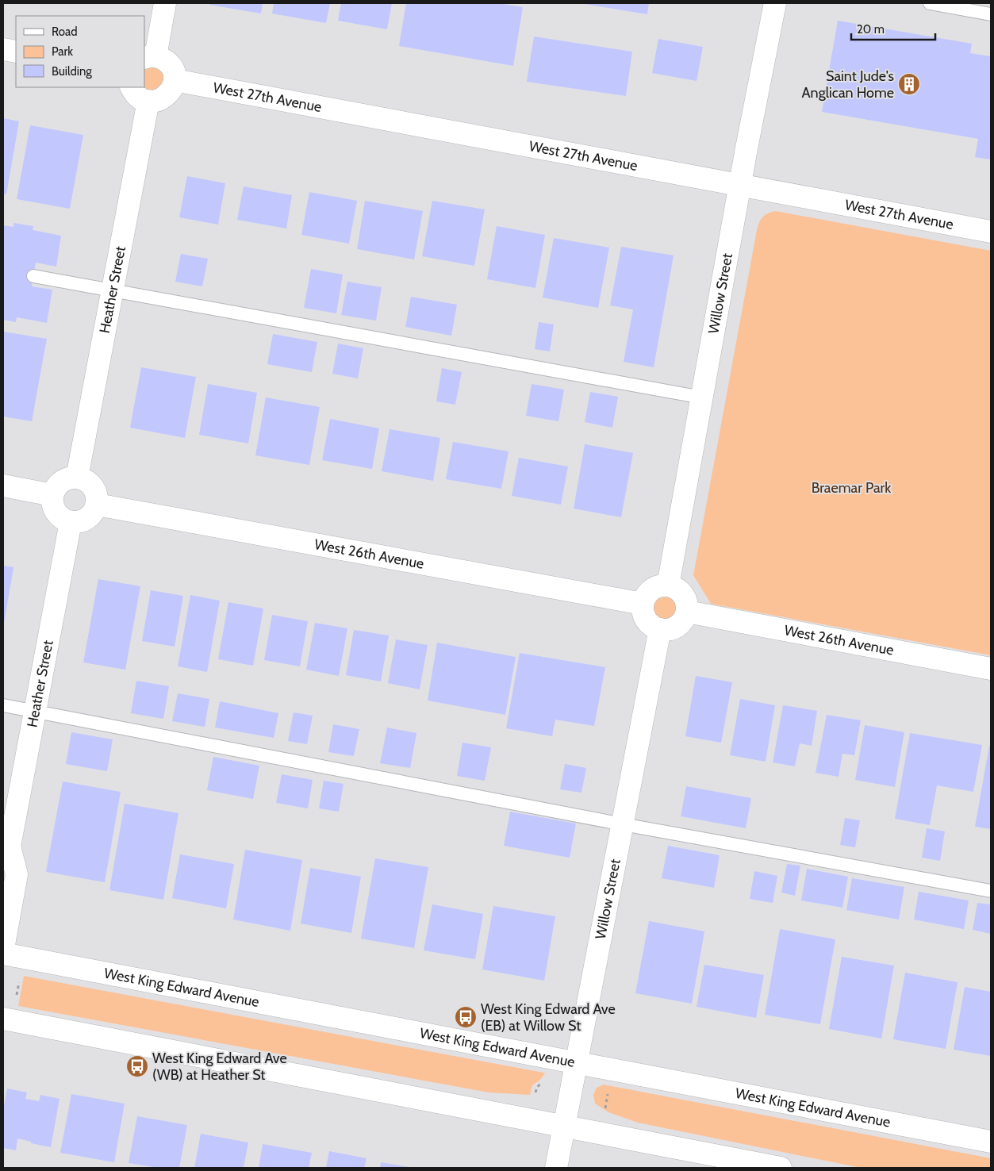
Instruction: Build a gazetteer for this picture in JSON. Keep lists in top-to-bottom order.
{
  "streets": {
    "street": [
      "West 27th Avenue",
      "Heather Street",
      "Willow Street",
      "West 26th Avenue",
      "West King Edward Avenue"
    ]
  },
  "crossings": [
    ["West 27th Avenue", "Willow Street"],
    ["Heather Street", "West 26th Avenue"],
    ["Willow Street", "West 26th Avenue"],
    ["Willow Street", "West King Edward Avenue"]
  ],
  "parks": ["Braemar Park"],
  "places": {
    "building": ["Saint Jude's Anglican Home"],
    "bus stop": ["West King Edward Ave (EB) at Willow St", "West King Edward Ave (WB) at Heather St"]
  },
  "legend": ["Road", "Park", "Building"],
  "scale_bar": "20 m"
}
